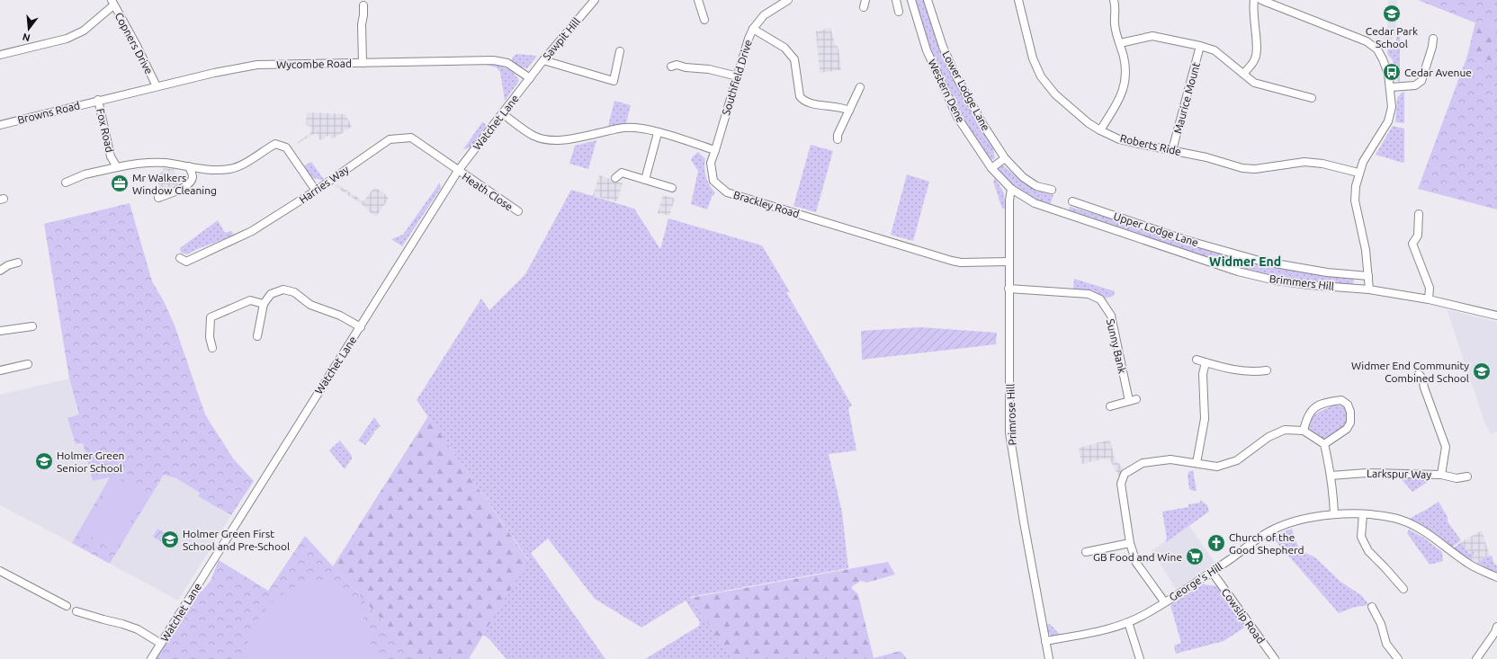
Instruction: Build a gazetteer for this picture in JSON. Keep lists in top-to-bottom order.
{
  "streets": {
    "street": [
      "Sawpit Hill",
      "Copners Drive",
      "Wycombe Road",
      "Southfield Drive",
      "Western Dene",
      "Lower Lodge Lane",
      "Maurice Mount",
      "Browns Road",
      "Watchet Lane",
      "Fox Road",
      "Roberts Ride",
      "Harries Way",
      "Heath Close",
      "Brackley Road",
      "Upper Lodge Lane",
      "Brimmers Hill",
      "Sunny Bank",
      "Primrose Hill",
      "Larkspur Way",
      "George's Hill",
      "Cowslip Road"
    ]
  },
  "crossings": [
    ["Sawpit Hill", "Wycombe Road"],
    ["Sawpit Hill", "Watchet Lane"],
    ["Copners Drive", "Wycombe Road"],
    ["Wycombe Road", "Browns Road"],
    ["Wycombe Road", "Watchet Lane"],
    ["Wycombe Road", "Fox Road"],
    ["Southfield Drive", "Brackley Road"],
    ["Western Dene", "Brimmers Hill"],
    ["Western Dene", "Primrose Hill"],
    ["Maurice Mount", "Roberts Ride"],
    ["Browns Road", "Fox Road"],
    ["Watchet Lane", "Harries Way"],
    ["Watchet Lane", "Heath Close"],
    ["Fox Road", "Harries Way"],
    ["Harries Way", "Heath Close"],
    ["Brackley Road", "Primrose Hill"],
    ["Brimmers Hill", "Primrose Hill"],
    ["Sunny Bank", "Primrose Hill"],
    ["Primrose Hill", "George's Hill"],
    ["George's Hill", "Cowslip Road"]
  ],
  "districts": ["Widmer End"],
  "places": {
    "school or university": [
      "Cedar Park School",
      "Widmer End Community Combined School",
      "Holmer Green Senior School",
      "Holmer Green First School and Pre-School"
    ],
    "bus stop": ["Cedar Avenue"],
    "office": ["Mr Walkers Window Cleaning"],
    "church": ["Church of the Good Shepherd"],
    "supermarket": ["GB Food and Wine"]
  },
  "north": "bottom"
}
